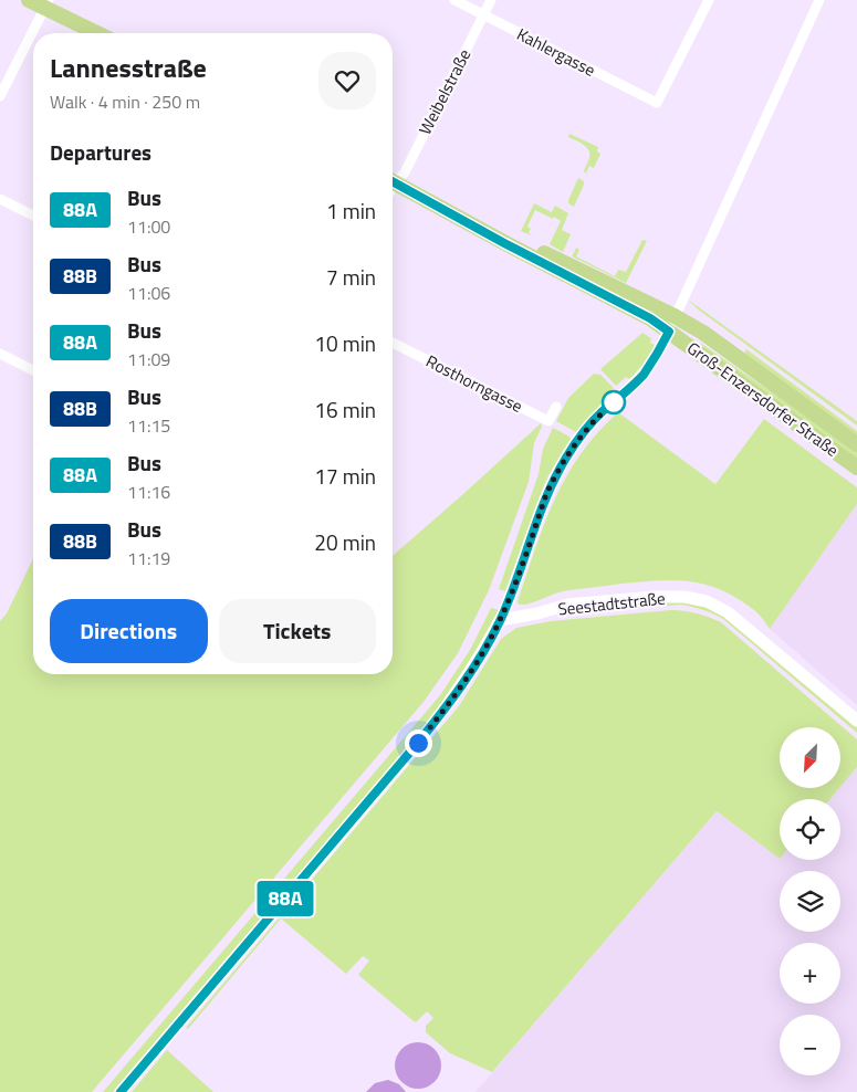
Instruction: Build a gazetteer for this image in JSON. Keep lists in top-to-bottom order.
{
  "streets": {
    "main road": ["Groß-Enzersdorfer Straße"],
    "street": [
      "Kahlergasse",
      "Weibelstraße",
      "Rosthorngasse",
      "Seestadtstraße"
    ]
  },
  "crossings": [
    ["Kahlergasse", "Weibelstraße"]
  ],
  "lines": ["bus line 88A"],
  "north": "bottom left",
  "page": {
    "on_map": "88A",
    "heading": [
      ["Lannesstraße", "Walk · 4 min · 250 m"],
      "Departures"
    ],
    "list": [
      {
        "mark": "88A",
        "name": "Bus",
        "note": "11:00",
        "value": "1 min"
      },
      {
        "mark": "88B",
        "name": "Bus",
        "note": "11:06",
        "value": "7 min"
      },
      {
        "mark": "88A",
        "name": "Bus",
        "note": "11:09",
        "value": "10 min"
      },
      {
        "mark": "88B",
        "name": "Bus",
        "note": "11:15",
        "value": "16 min"
      },
      {
        "mark": "88A",
        "name": "Bus",
        "note": "11:16",
        "value": "17 min"
      },
      {
        "mark": "88B",
        "name": "Bus",
        "note": "11:19",
        "value": "20 min"
      }
    ],
    "buttons": ["Directions", "Tickets"],
    "map_buttons": ["+", "−"]
  }
}
